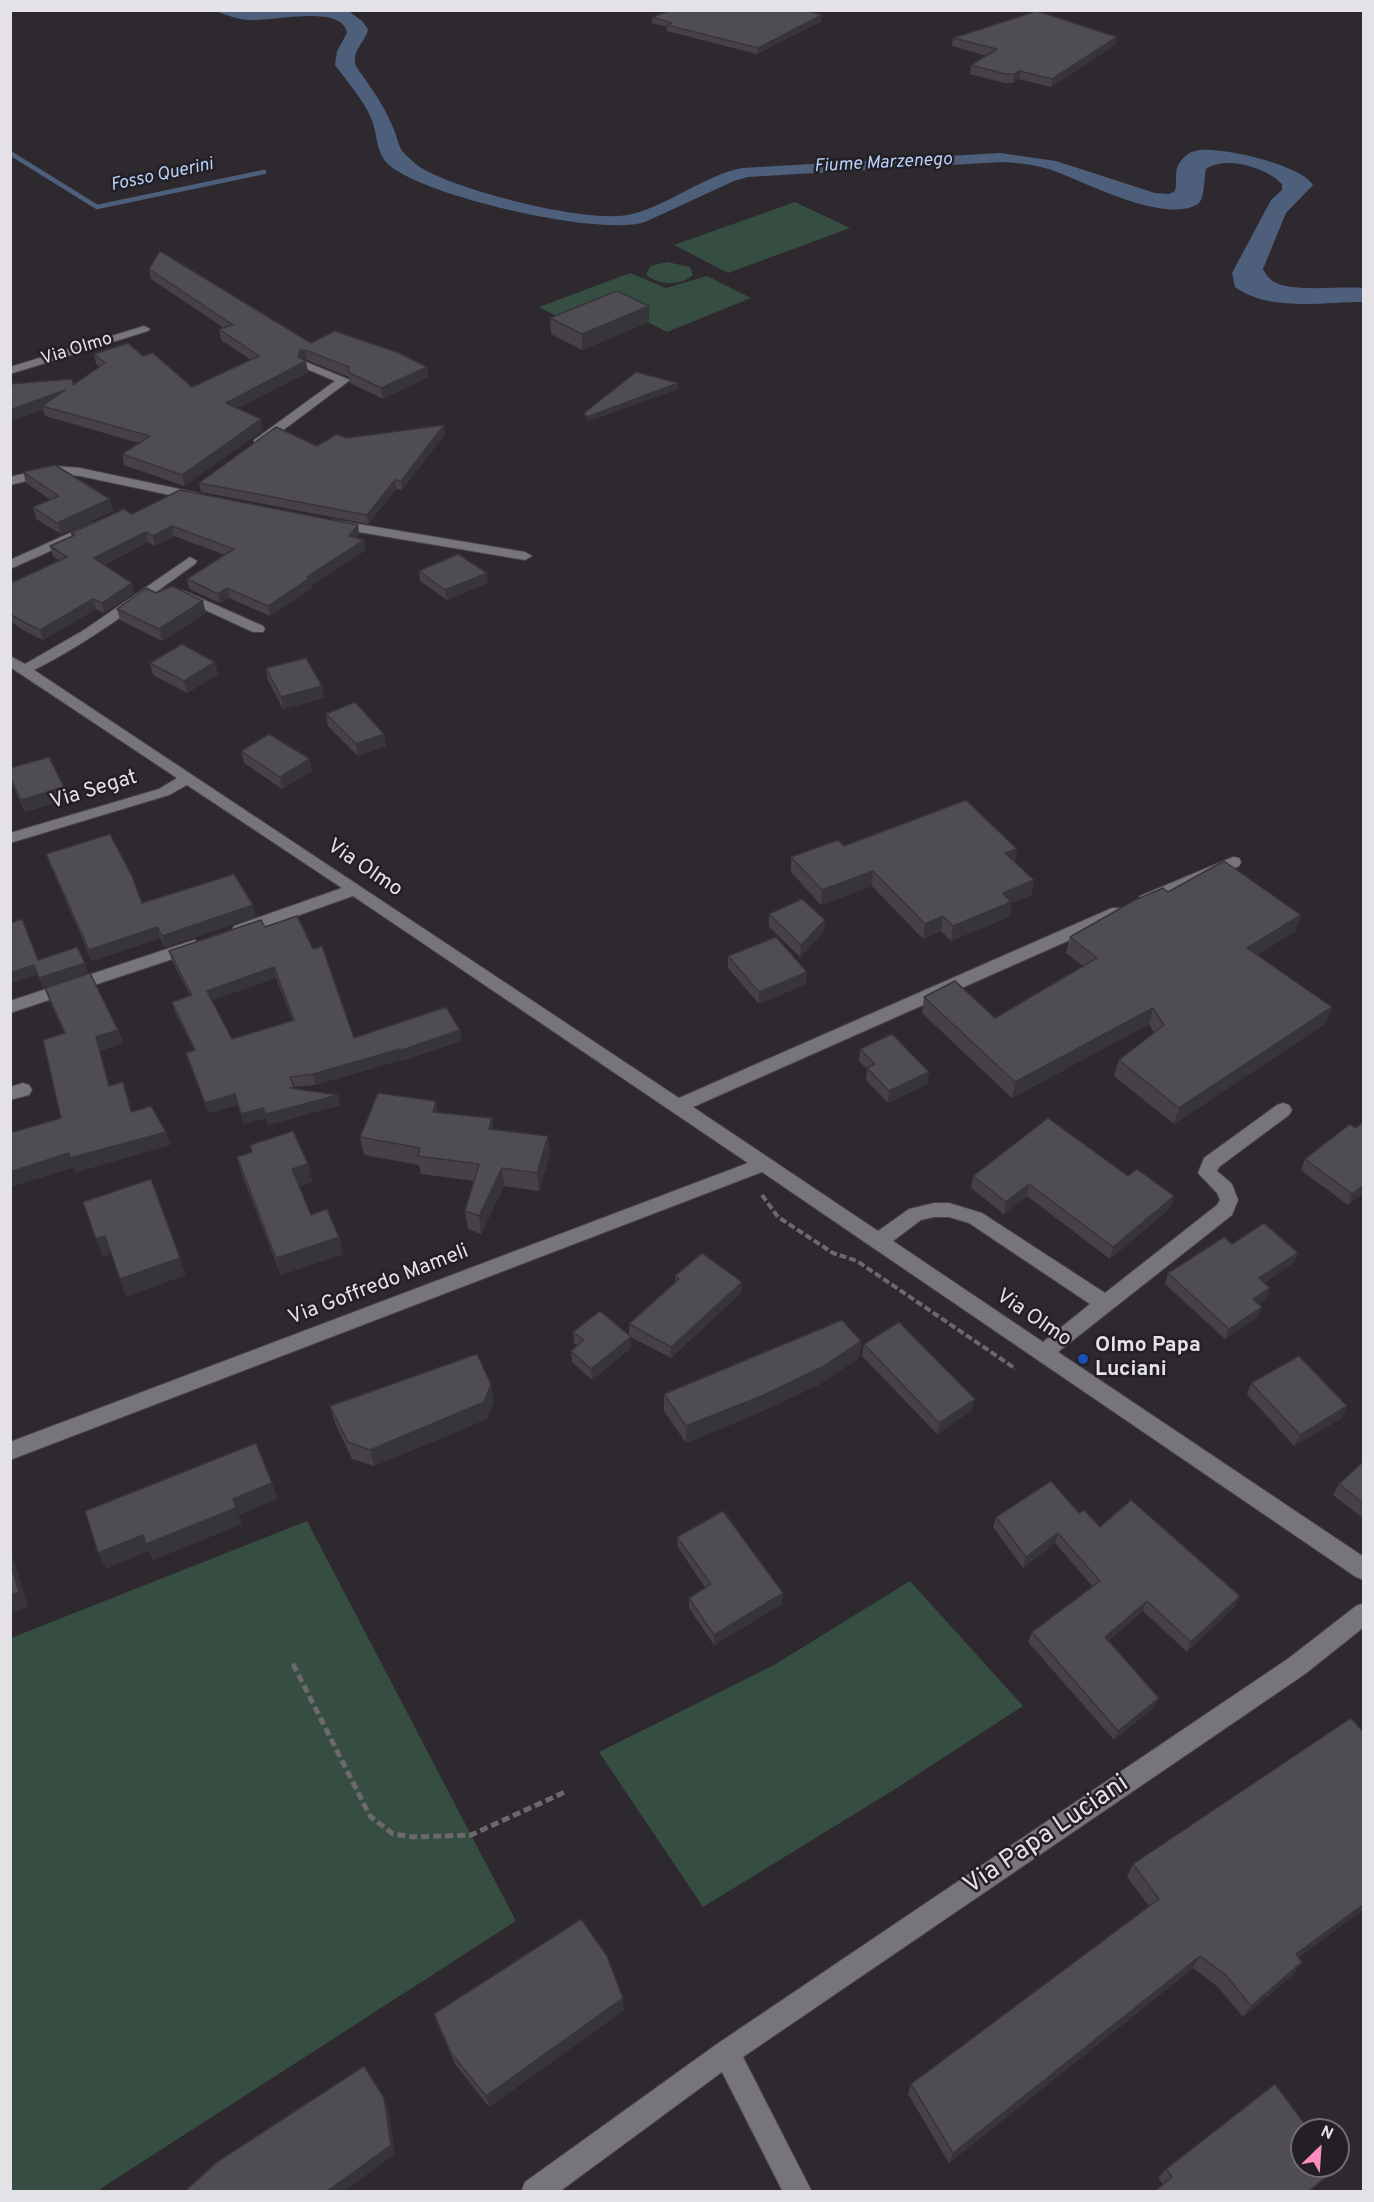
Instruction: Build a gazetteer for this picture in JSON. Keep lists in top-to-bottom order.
{
  "streets": {
    "street": [
      "Via Olmo",
      "Via Segat",
      "Via Goffredo Mameli",
      "Via Papa Luciani"
    ]
  },
  "crossings": [
    ["Via Olmo", "Via Segat"],
    ["Via Olmo", "Via Goffredo Mameli"]
  ],
  "water": ["Fiume Marzenego", "Fosso Querini"],
  "places": ["Olmo Papa Luciani"],
  "north": "top right"
}
